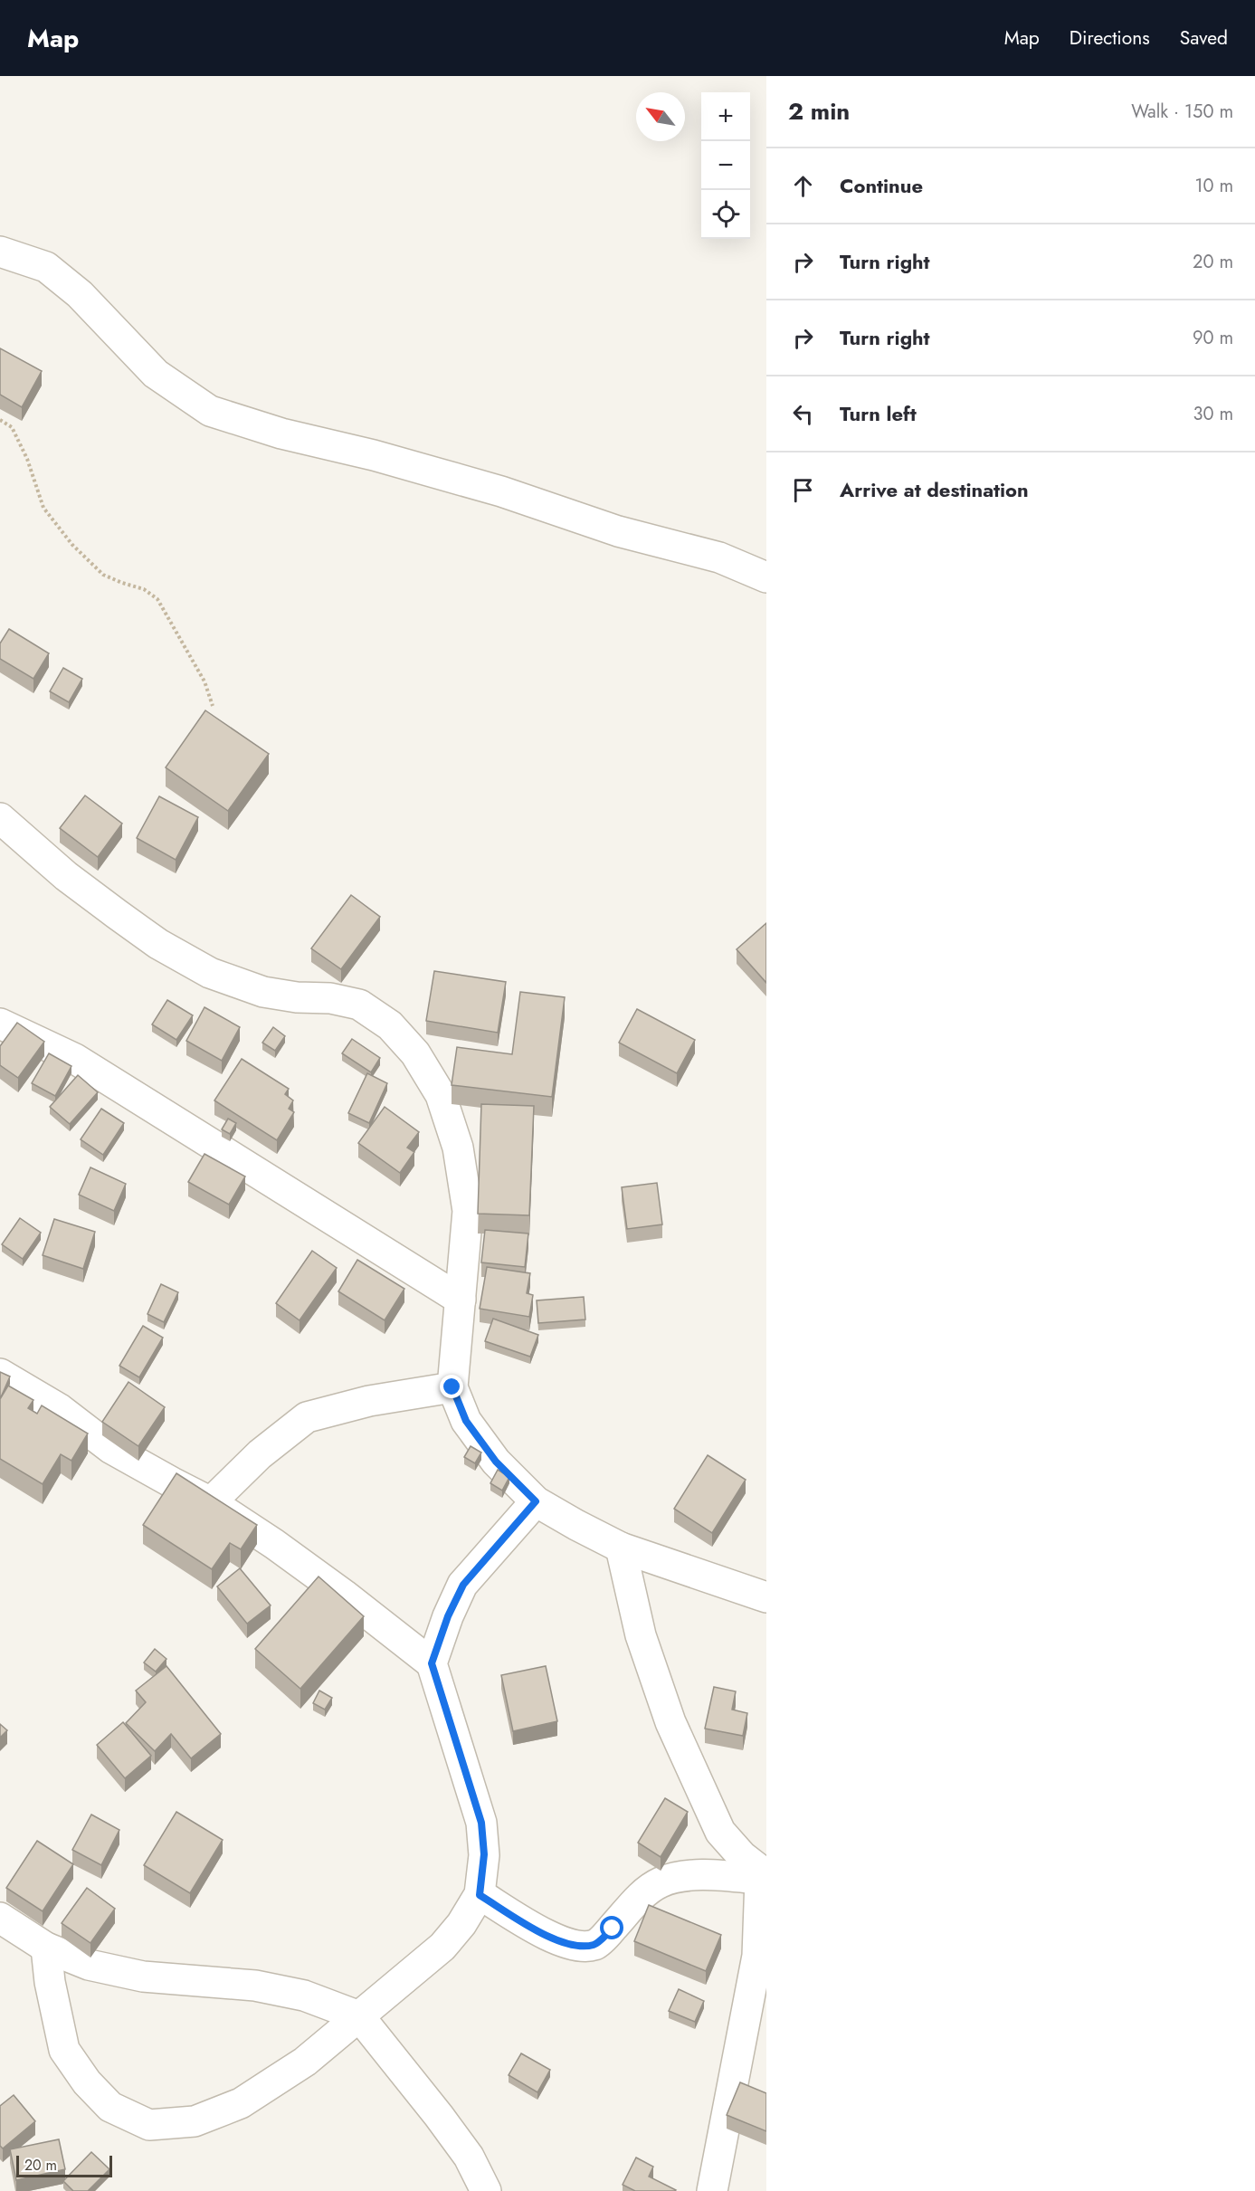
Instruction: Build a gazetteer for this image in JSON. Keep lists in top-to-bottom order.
{
  "scale_bar": "20 m",
  "north": "top left",
  "page": {
    "header": "Map",
    "nav": ["Map", "Directions", "Saved"],
    "heading": ["2 min", "Walk · 150 m"],
    "map_buttons": ["+", "−"],
    "list": [
      ["Continue", "10 m"],
      ["Turn right", "20 m"],
      ["Turn right", "90 m"],
      ["Turn left", "30 m"],
      "Arrive at destination"
    ],
    "scale": "20 m"
  }
}
